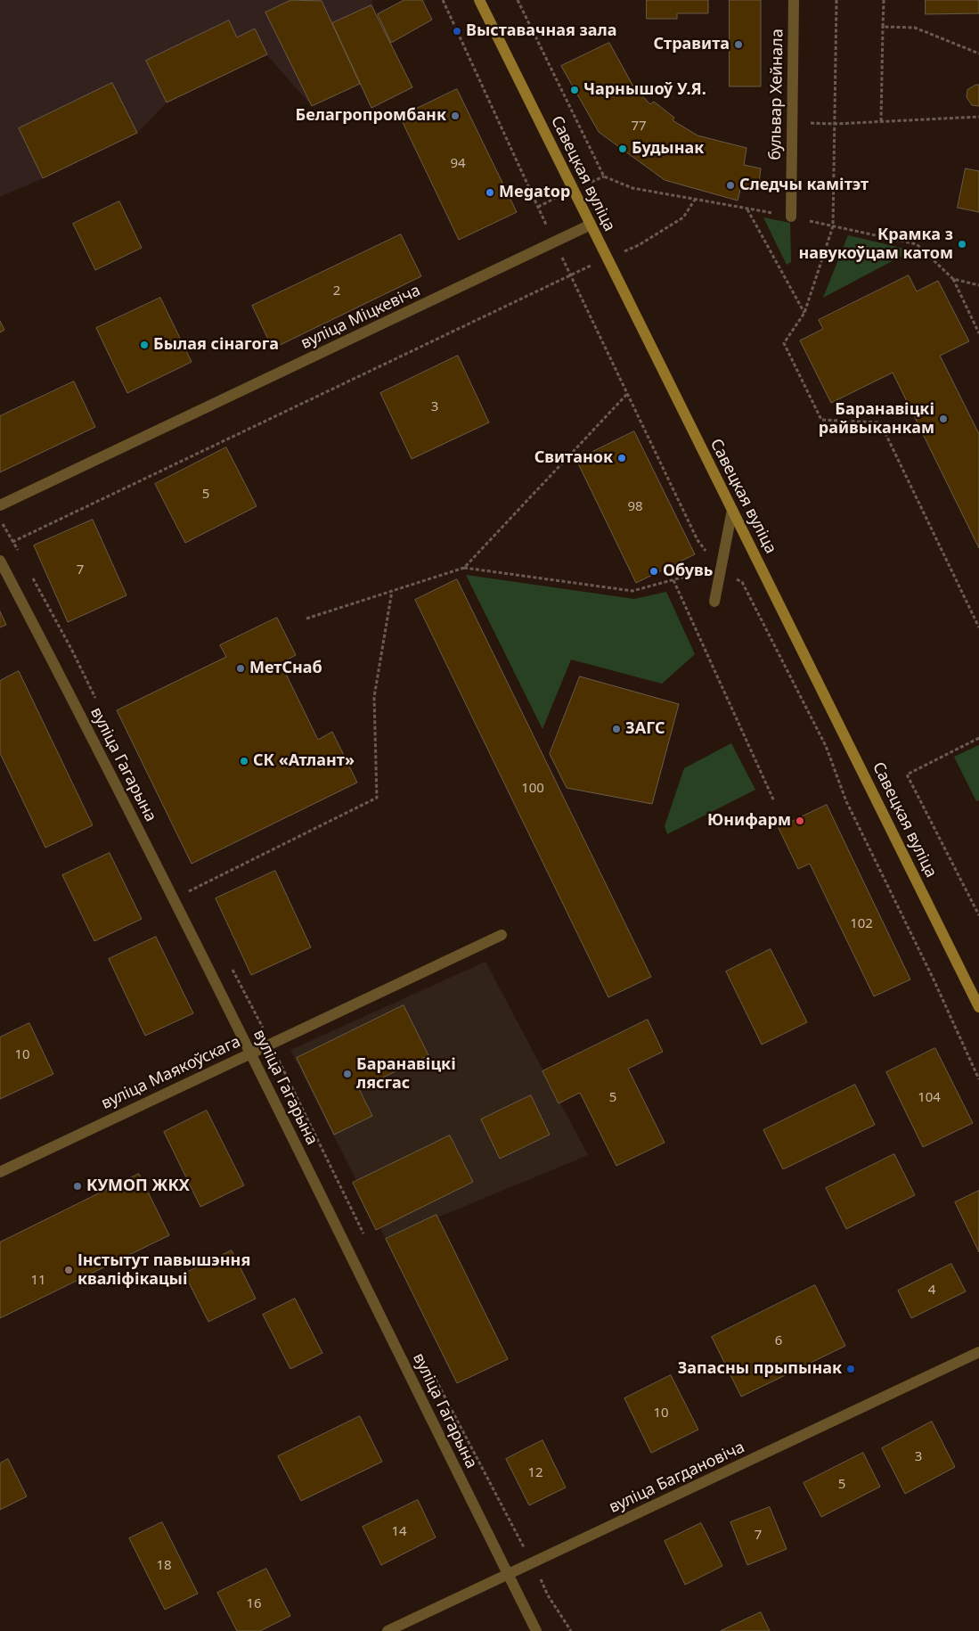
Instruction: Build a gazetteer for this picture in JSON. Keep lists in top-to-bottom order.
{
  "streets": {
    "main road": ["Савецкая вуліца"],
    "street": [
      "бульвар Хейнала",
      "вуліца Міцкевіча",
      "вуліца Гагарына",
      "вуліца Маякоўскага",
      "вуліца Багдановіча"
    ]
  },
  "crossings": [
    ["Савецкая вуліца", "вуліца Міцкевіча"],
    ["вуліца Гагарына", "вуліца Маякоўскага"],
    ["вуліца Гагарына", "вуліца Багдановіча"]
  ],
  "places": [
    "Выставачная зала",
    "Стравита",
    "Чарнышоў У.Я.",
    "Белагропромбанк",
    "Будынак",
    "Следчы камітэт",
    "Megatop",
    "Крамка з навукоўцам катом",
    "Былая сінагога",
    "Баранавіцкі райвыканкам",
    "Свитанок",
    "Обувь",
    "МетСнаб",
    "ЗАГС",
    "СК «Атлант»",
    "Юнифарм",
    "Баранавіцкі лясгас",
    "КУМОП ЖКХ",
    "Інстытут павышэння кваліфікацыі",
    "Запасны прыпынак"
  ],
  "house_numbers": [
    "77",
    "94",
    "2",
    "3",
    "5",
    "98",
    "7",
    "100",
    "102",
    "10",
    "5",
    "104",
    "11",
    "4",
    "6",
    "10",
    "3",
    "12",
    "5",
    "14",
    "7",
    "18",
    "16"
  ]
}
